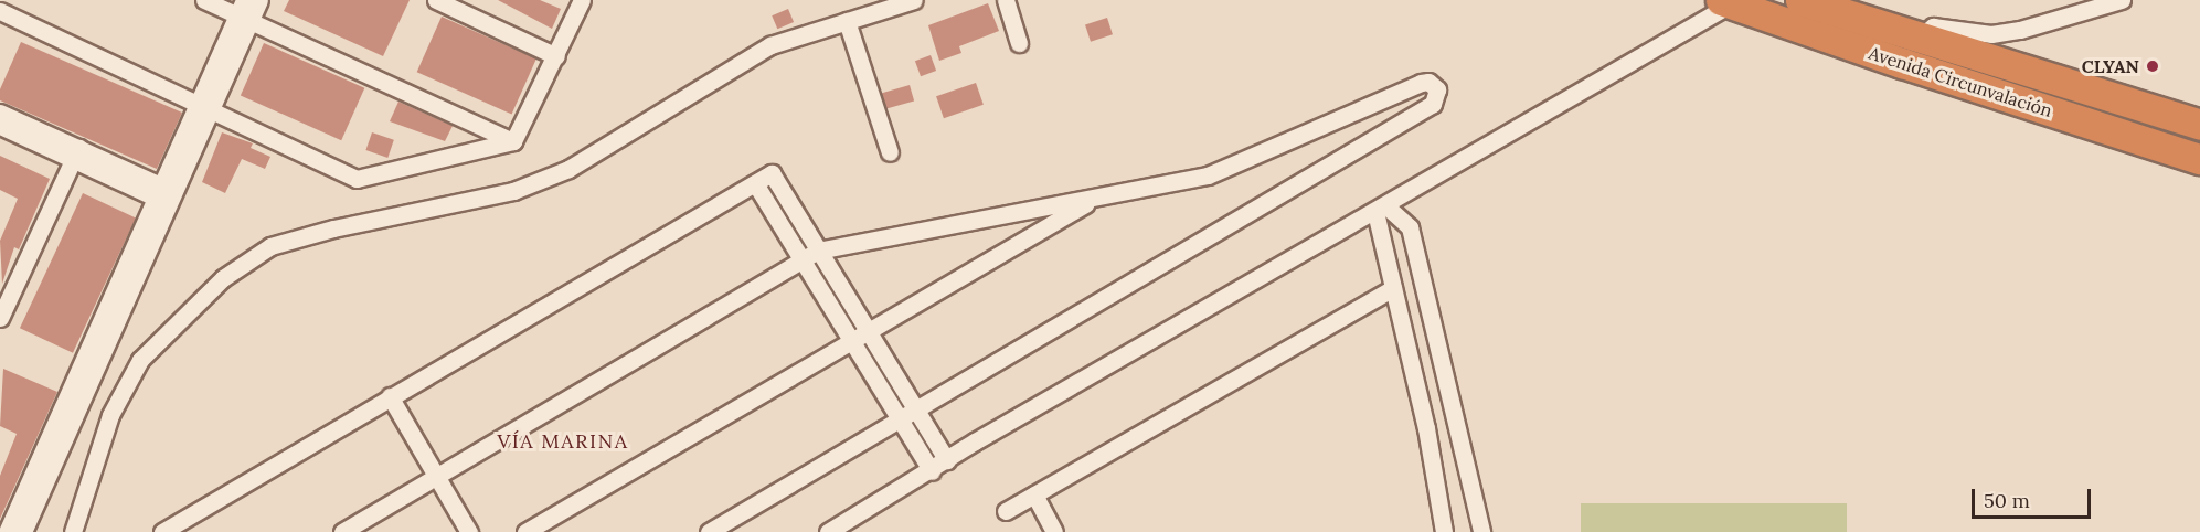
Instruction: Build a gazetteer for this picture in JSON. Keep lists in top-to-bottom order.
{
  "streets": {
    "highway": ["Avenida Circunvalación"]
  },
  "districts": ["VÍA MARINA"],
  "places": ["CLYAN"],
  "scale_bar": "50 m"
}
